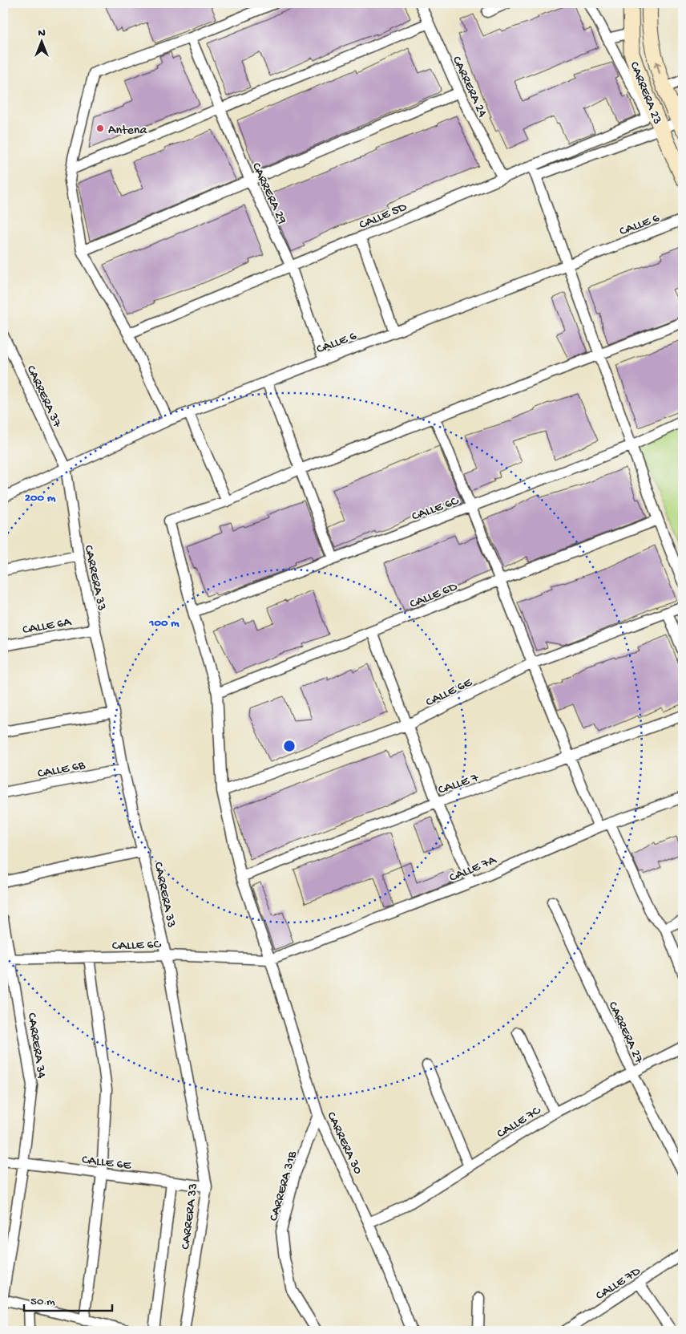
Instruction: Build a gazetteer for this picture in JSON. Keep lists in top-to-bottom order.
{
  "streets": {
    "main road": ["CARRERA 23"],
    "street": [
      "CARRERA 24",
      "CARRERA 29",
      "CALLE 5D",
      "CALLE 6",
      "CARRERA 37",
      "CALLE 6C",
      "CARRERA 33",
      "CALLE 6D",
      "CALLE 6A",
      "CALLE 6E",
      "CALLE 6B",
      "CALLE 7",
      "CALLE 7A",
      "CARRERA 27",
      "CARRERA 34",
      "CALLE 7C",
      "CARRERA 30",
      "CARRERA 31B",
      "CALLE 7D"
    ]
  },
  "crossings": [
    ["CARRERA 24", "CALLE 5D"],
    ["CARRERA 29", "CALLE 5D"],
    ["CARRERA 29", "CALLE 6"],
    ["CALLE 6", "CARRERA 37"],
    ["CALLE 6", "CARRERA 33"],
    ["CARRERA 37", "CARRERA 33"],
    ["CALLE 6C", "CARRERA 33"],
    ["CALLE 6C", "CALLE 7A"],
    ["CALLE 6C", "CARRERA 34"],
    ["CALLE 6C", "CARRERA 30"],
    ["CARRERA 33", "CALLE 6A"],
    ["CARRERA 33", "CALLE 6E"],
    ["CARRERA 33", "CALLE 6B"],
    ["CALLE 6D", "CARRERA 30"],
    ["CALLE 6E", "CARRERA 34"],
    ["CALLE 6E", "CARRERA 30"],
    ["CALLE 7", "CARRERA 30"],
    ["CALLE 7A", "CARRERA 30"],
    ["CARRERA 27", "CALLE 7C"],
    ["CALLE 7C", "CARRERA 30"],
    ["CARRERA 30", "CARRERA 31B"]
  ],
  "places": ["Antena"],
  "scale_bar": "50 m",
  "north": "top",
  "rings": ["200 m", "100 m"]
}
